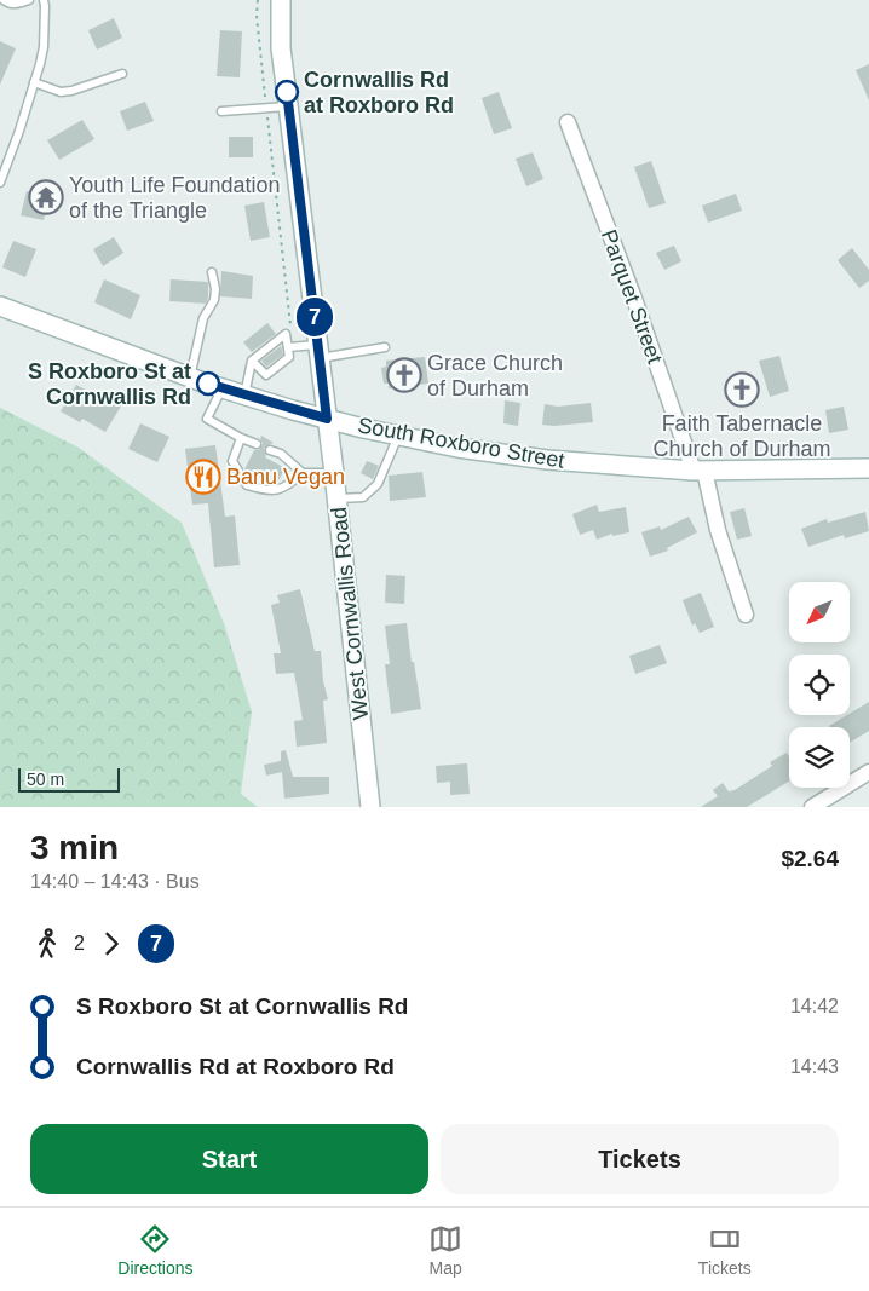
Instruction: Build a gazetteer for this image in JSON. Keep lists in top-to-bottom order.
{
  "streets": {
    "street": ["Parquet Street", "South Roxboro Street", "West Cornwallis Road"]
  },
  "crossings": [
    ["Parquet Street", "South Roxboro Street"],
    ["South Roxboro Street", "West Cornwallis Road"]
  ],
  "places": {
    "other": ["Cornwallis Rd at Roxboro Rd", "S Roxboro St at Cornwallis Rd"],
    "temple": ["Youth Life Foundation of the Triangle"],
    "church": ["Grace Church of Durham", "Faith Tabernacle Church of Durham"],
    "restaurant": ["Banu Vegan"]
  },
  "lines": ["bus line 7"],
  "scale_bar": "50 m",
  "north": "bottom left",
  "page": {
    "on_map": "7",
    "scale": "50 m",
    "heading": ["3 min", "14:40 – 14:43 · Bus", "$2.64"],
    "legs": ["2", "7"],
    "list": [
      {
        "name": "S Roxboro St at Cornwallis Rd",
        "value": "14:42"
      },
      {
        "name": "Cornwallis Rd at Roxboro Rd",
        "value": "14:43"
      }
    ],
    "buttons": ["Start", "Tickets"],
    "tabs": ["Directions", "Map", "Tickets"]
  }
}
